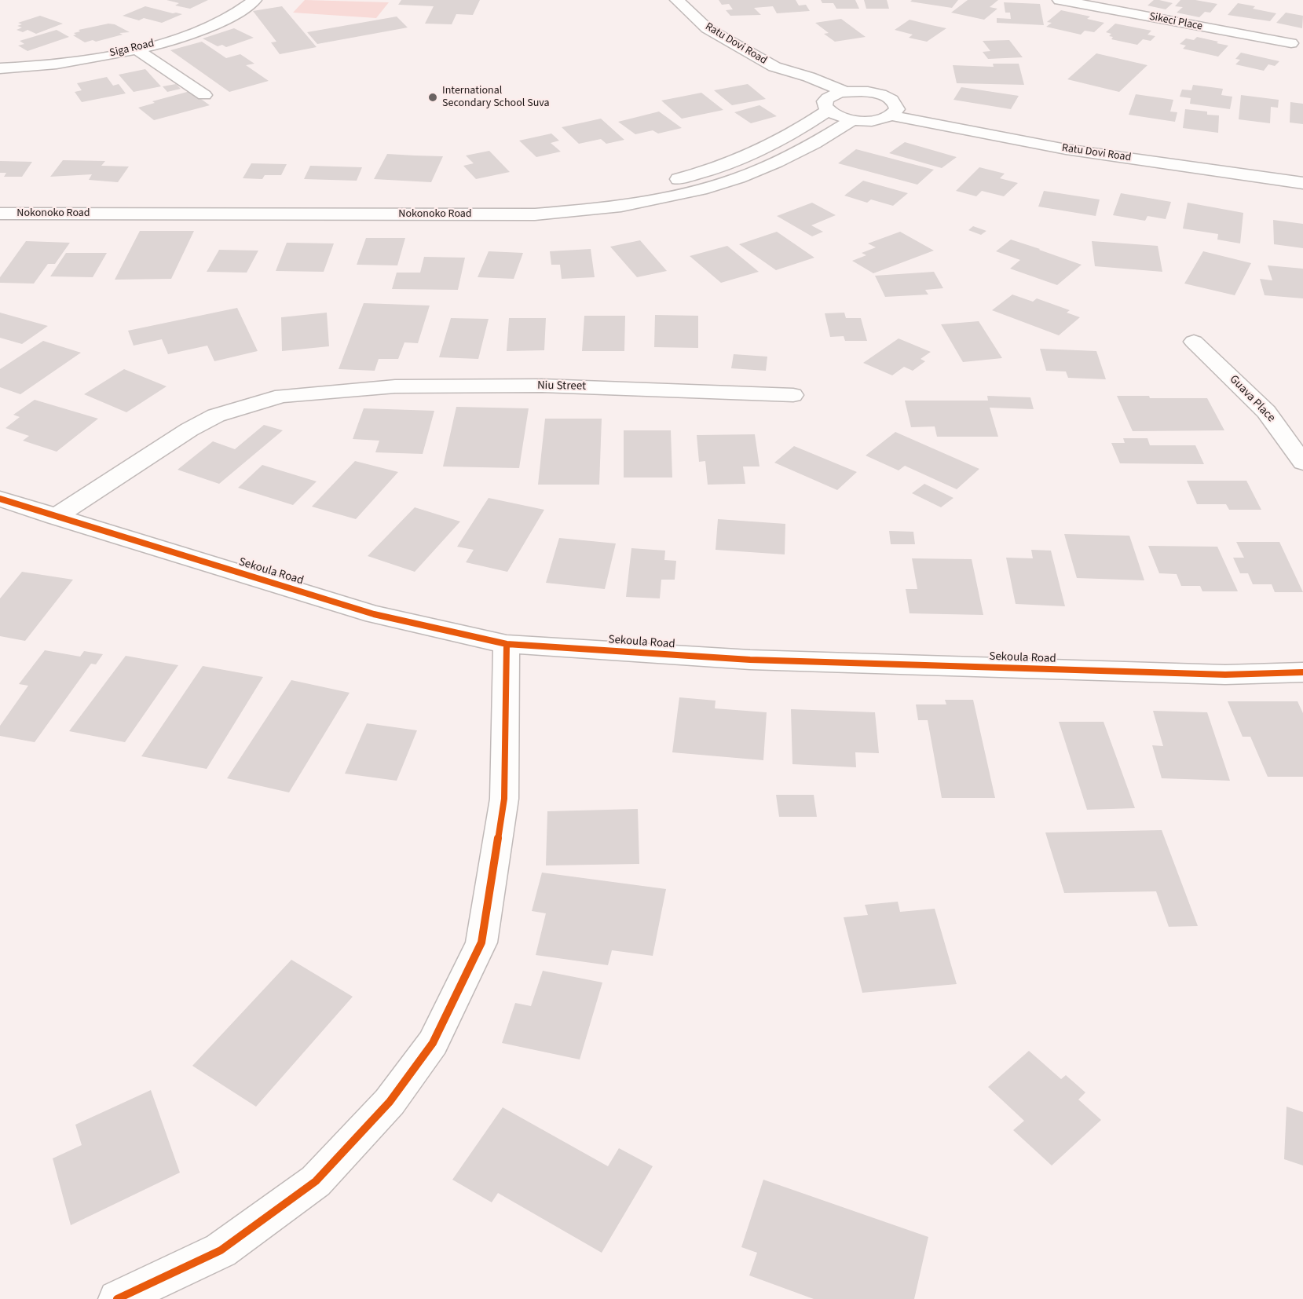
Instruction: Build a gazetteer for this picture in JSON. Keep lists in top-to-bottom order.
{
  "streets": {
    "street": [
      "Sikeci Place",
      "Ratu Dovi Road",
      "Siga Road",
      "Nokonoko Road",
      "Niu Street",
      "Guava Place",
      "Sekoula Road"
    ]
  },
  "crossings": [
    ["Ratu Dovi Road", "Nokonoko Road"],
    ["Niu Street", "Sekoula Road"]
  ],
  "places": ["International Secondary School Suva"]
}
